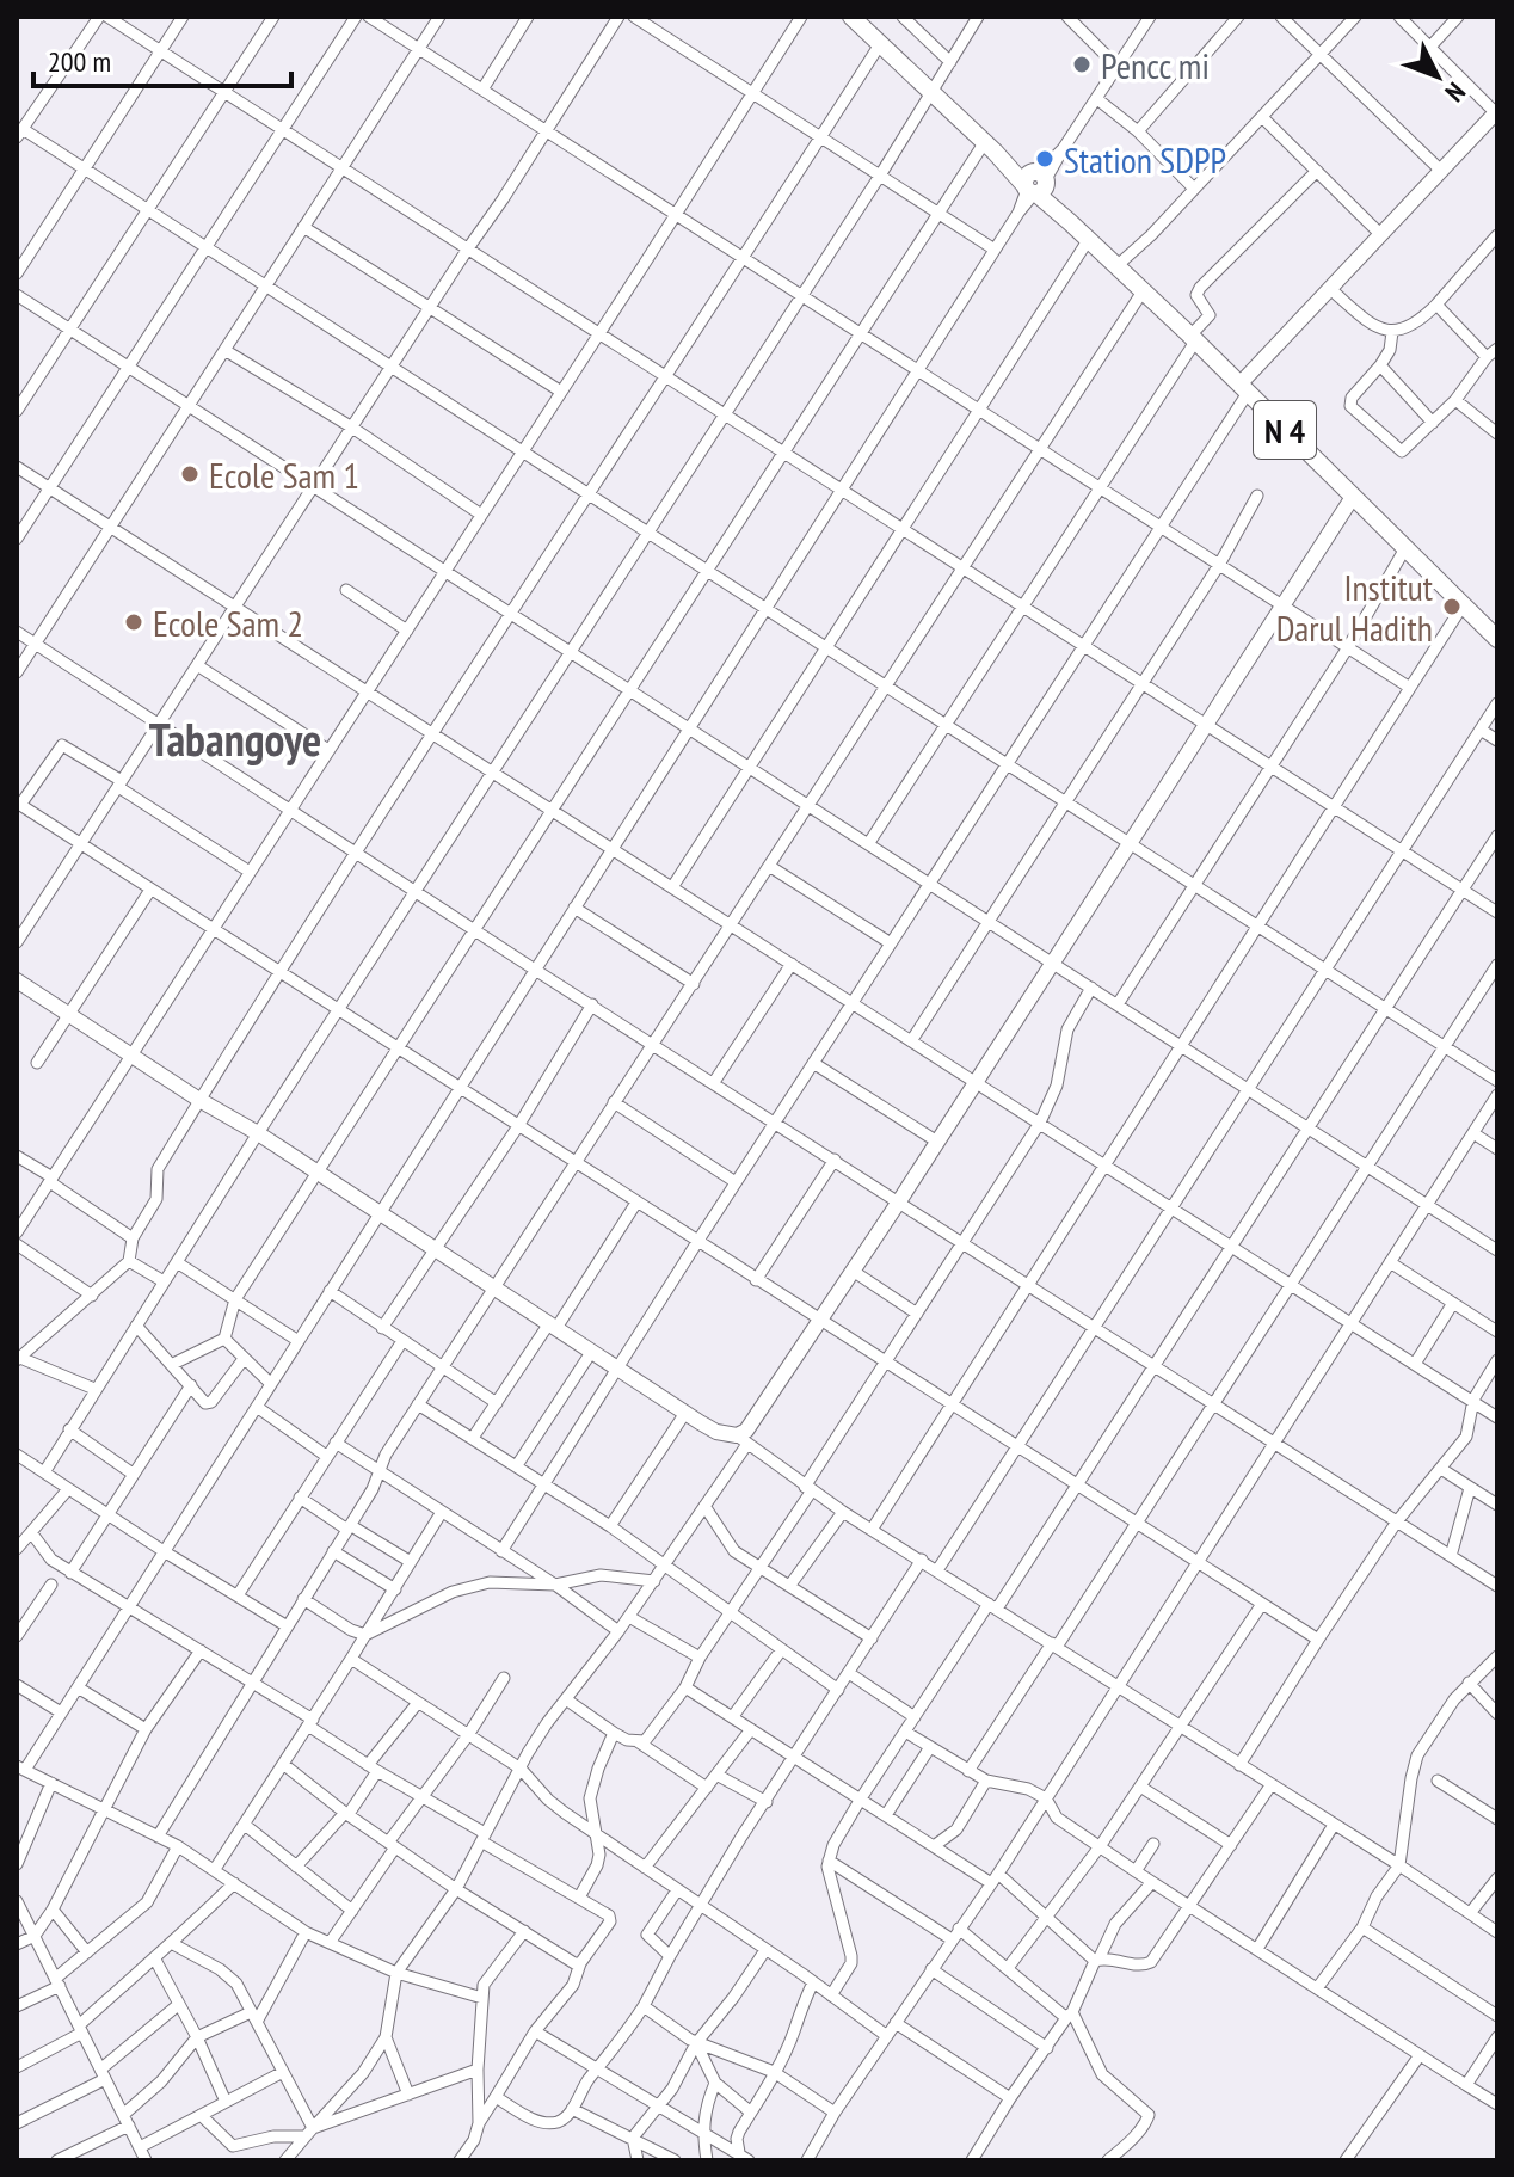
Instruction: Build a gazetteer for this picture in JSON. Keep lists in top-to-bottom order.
{
  "streets": {
    "main road": ["N 4"]
  },
  "districts": ["Tabangoye"],
  "places": [
    "Pencc mi",
    "Station SDPP",
    "Ecole Sam 1",
    "Institut Darul Hadith",
    "Ecole Sam 2"
  ],
  "scale_bar": "200 m",
  "north": "bottom right"
}
